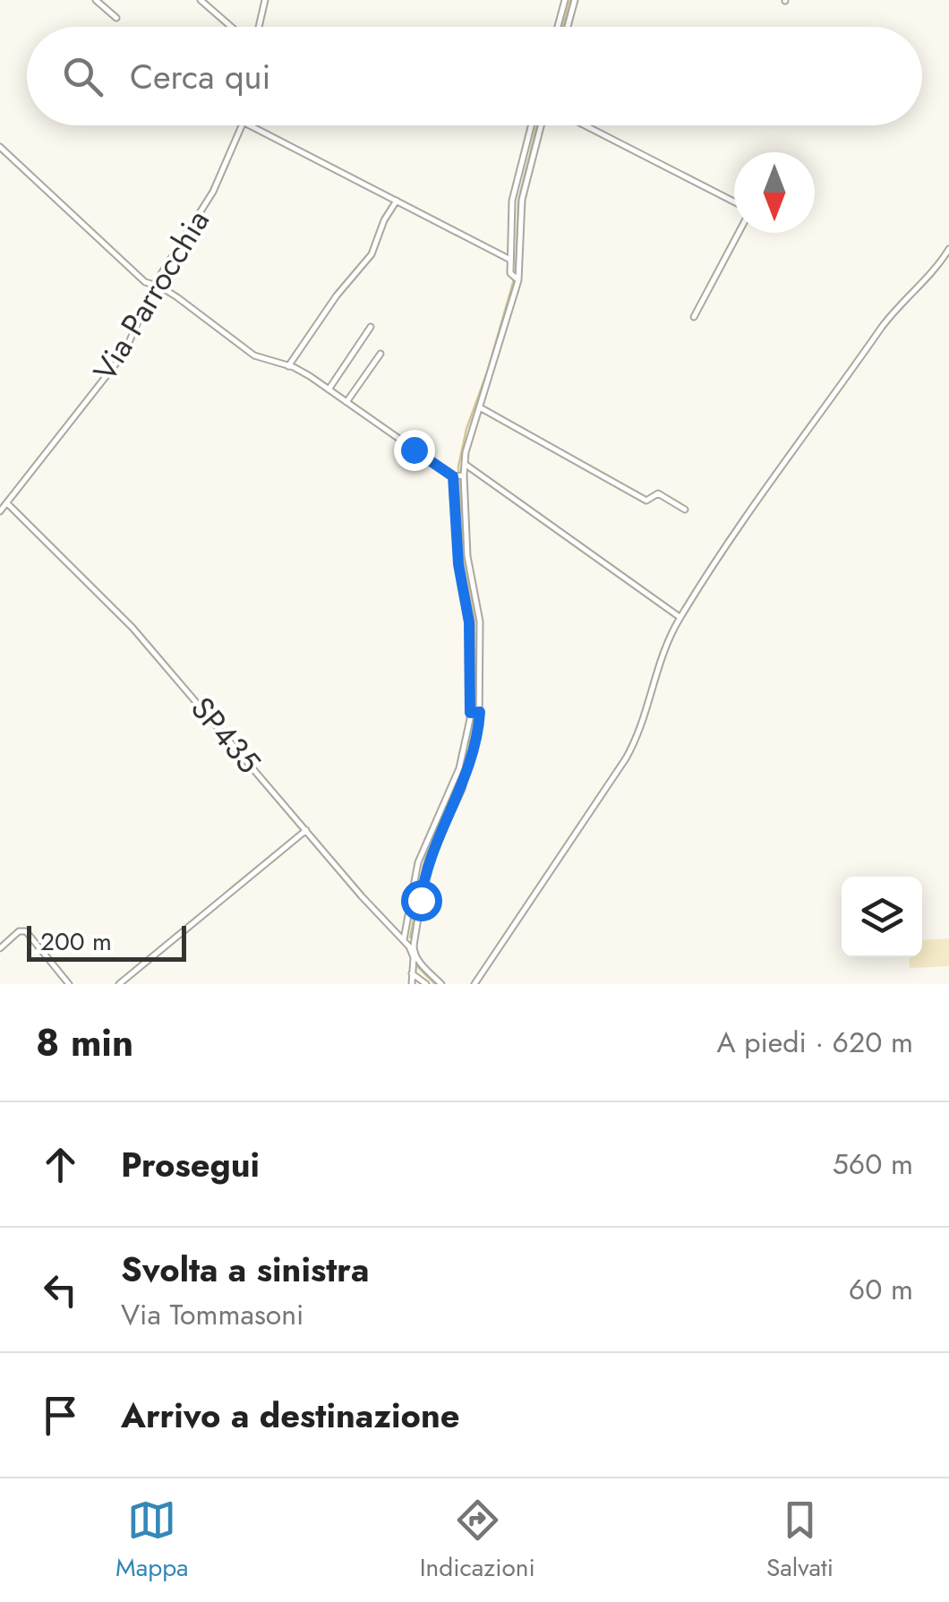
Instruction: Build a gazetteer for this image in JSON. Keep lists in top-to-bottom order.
{
  "streets": {
    "street": ["Via Parrocchia", "SP435"]
  },
  "crossings": [
    ["Via Parrocchia", "SP435"]
  ],
  "scale_bar": "200 m",
  "north": "bottom",
  "page": {
    "search": "Cerca qui",
    "scale": "200 m",
    "heading": ["8 min", "A piedi · 620 m"],
    "list": [
      ["Prosegui", "560 m"],
      ["Svolta a sinistra", "Via Tommasoni", "60 m"],
      "Arrivo a destinazione"
    ],
    "nav": ["Mappa", "Indicazioni", "Salvati"]
  }
}
